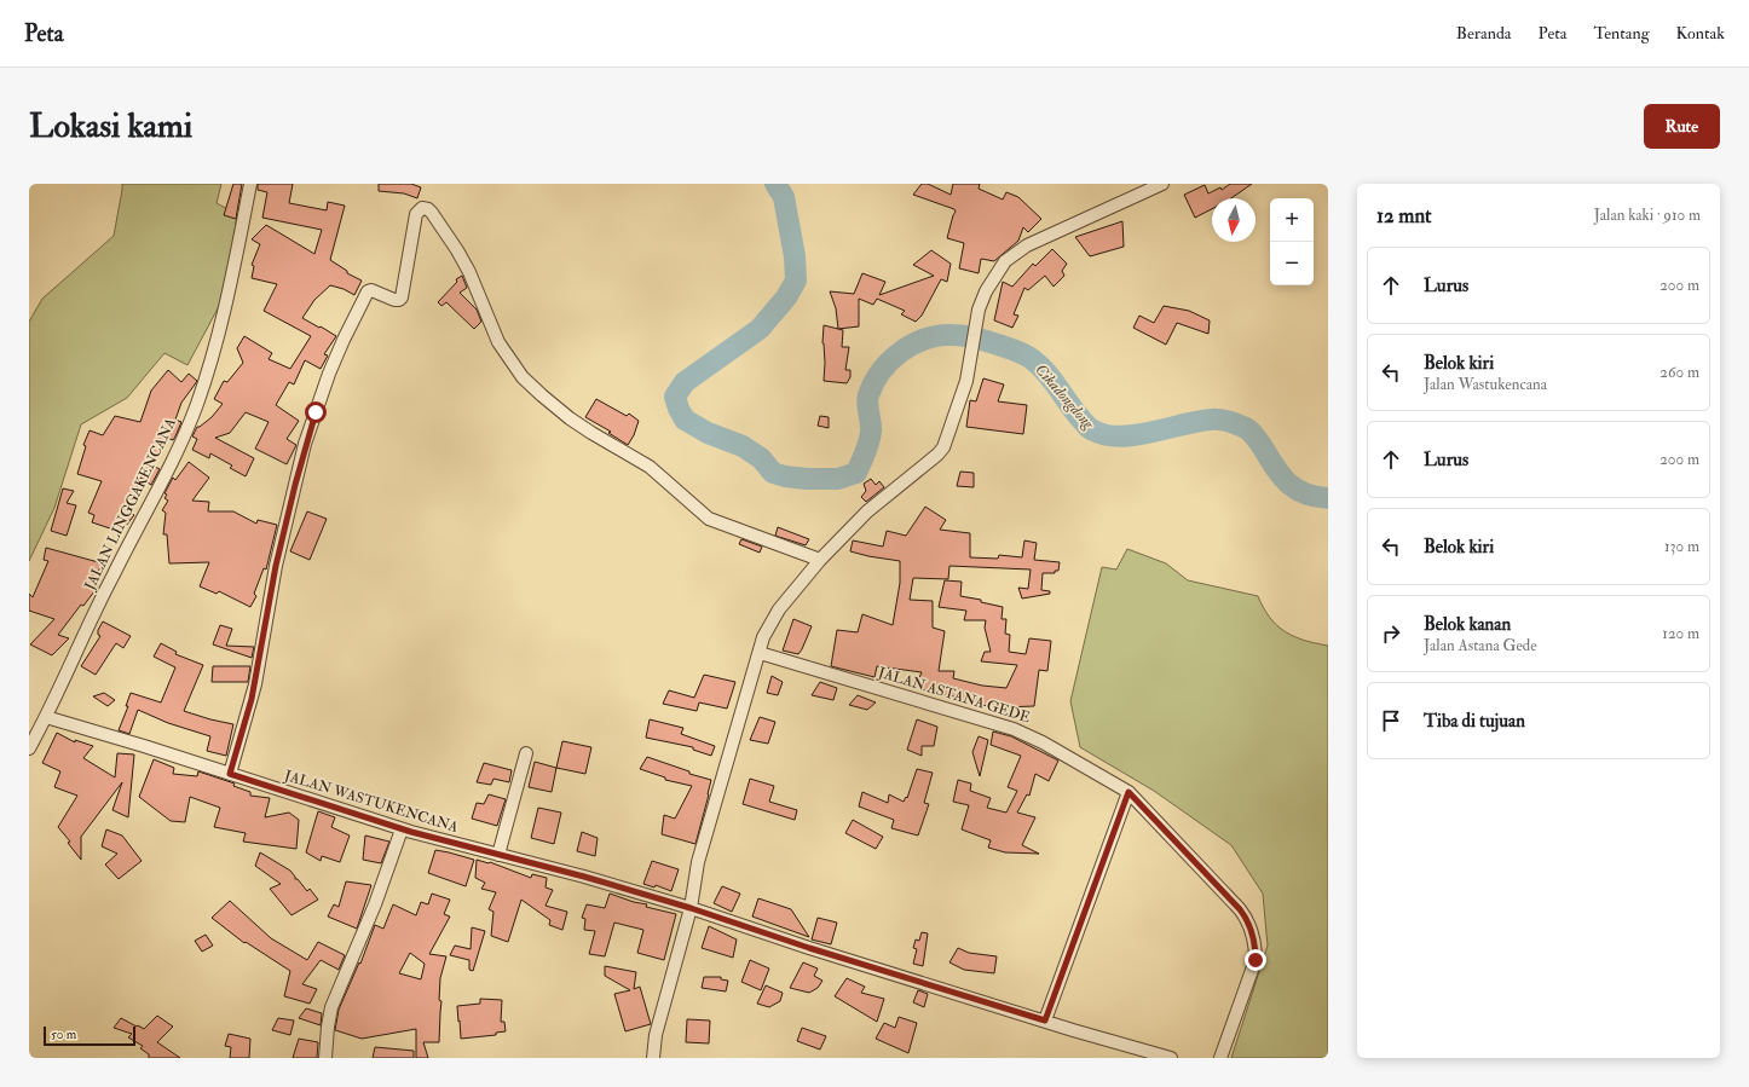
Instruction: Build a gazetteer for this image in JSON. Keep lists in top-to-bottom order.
{
  "streets": {
    "street": ["JALAN LINGGAKENCANA", "JALAN ASTANA GEDE", "JALAN WASTUKENCANA"]
  },
  "crossings": [
    ["JALAN LINGGAKENCANA", "JALAN WASTUKENCANA"]
  ],
  "water": ["Cikadongdong"],
  "scale_bar": "50 m",
  "north": "bottom",
  "page": {
    "header": "Peta",
    "nav": [
      "Beranda",
      "Peta",
      "Tentang",
      "Kontak"
    ],
    "buttons": "Rute",
    "title": "Lokasi kami",
    "heading": ["12 mnt", "Jalan kaki · 910 m"],
    "map_buttons": ["+", "−"],
    "list": [
      ["Lurus", "200 m"],
      ["Belok kiri", "Jalan Wastukencana", "260 m"],
      ["Lurus", "200 m"],
      ["Belok kiri", "130 m"],
      ["Belok kanan", "Jalan Astana Gede", "120 m"],
      "Tiba di tujuan"
    ],
    "scale": "50 m"
  }
}
